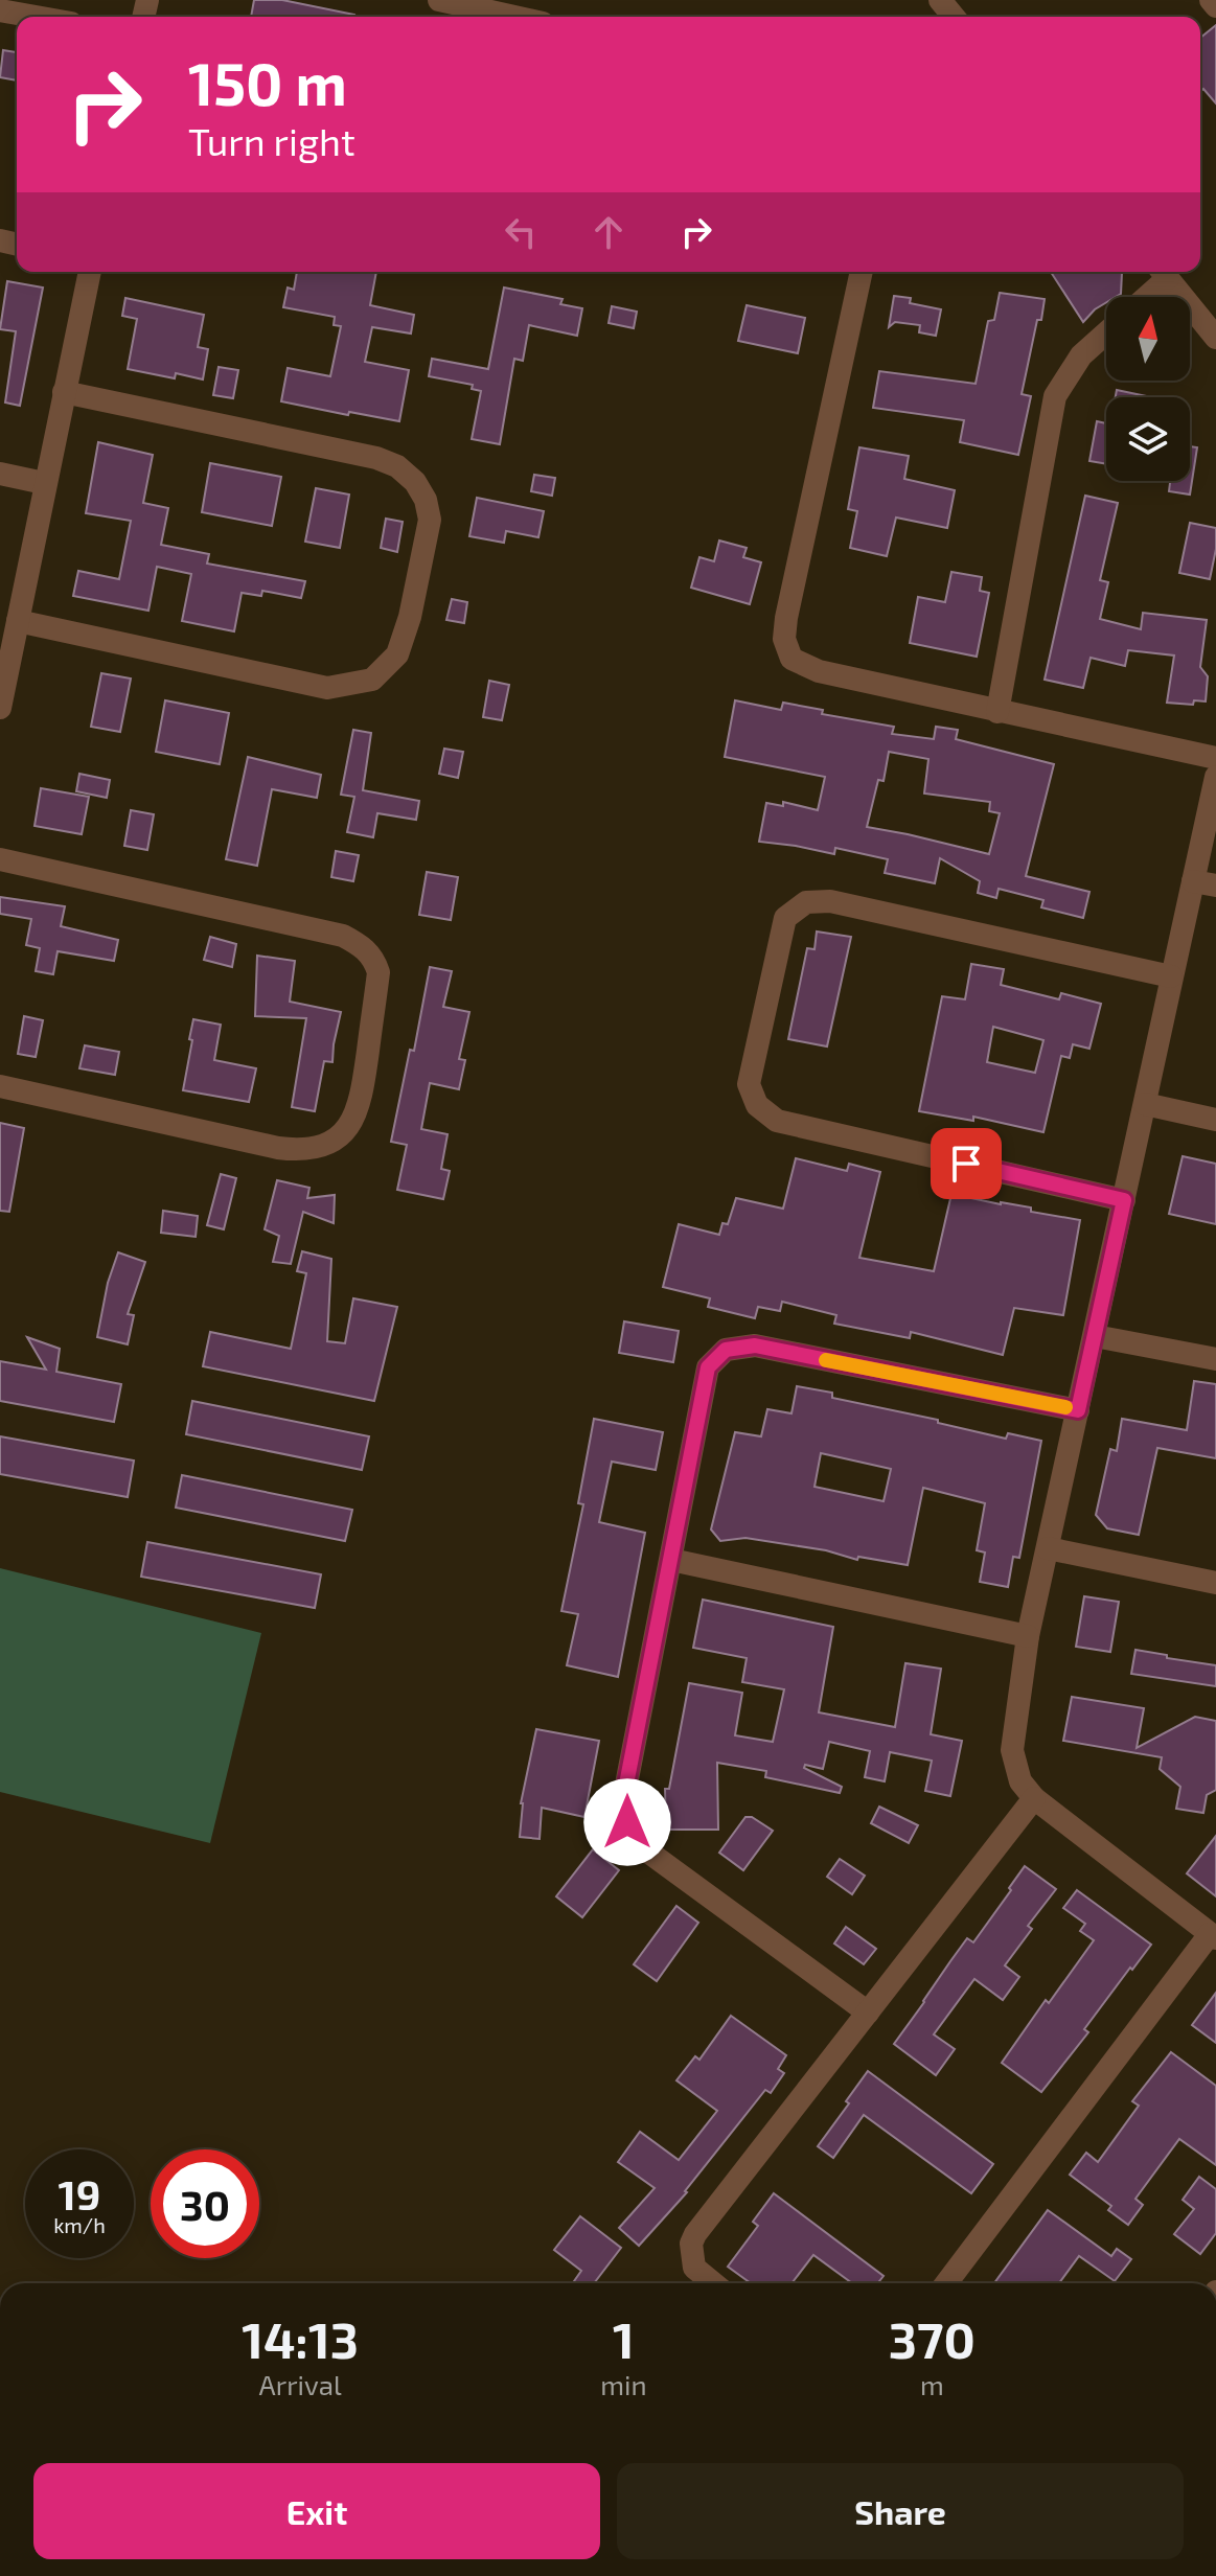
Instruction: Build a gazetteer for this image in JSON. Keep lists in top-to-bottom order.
{
  "north": "top",
  "page": {
    "turn": ["150 m", "Turn right"],
    "speed": "19 km/h",
    "limit": "30",
    "eta": [
      "14:13",
      "Arrival",
      "1",
      "min",
      "370",
      "m"
    ],
    "buttons": ["Exit", "Share"]
  }
}
